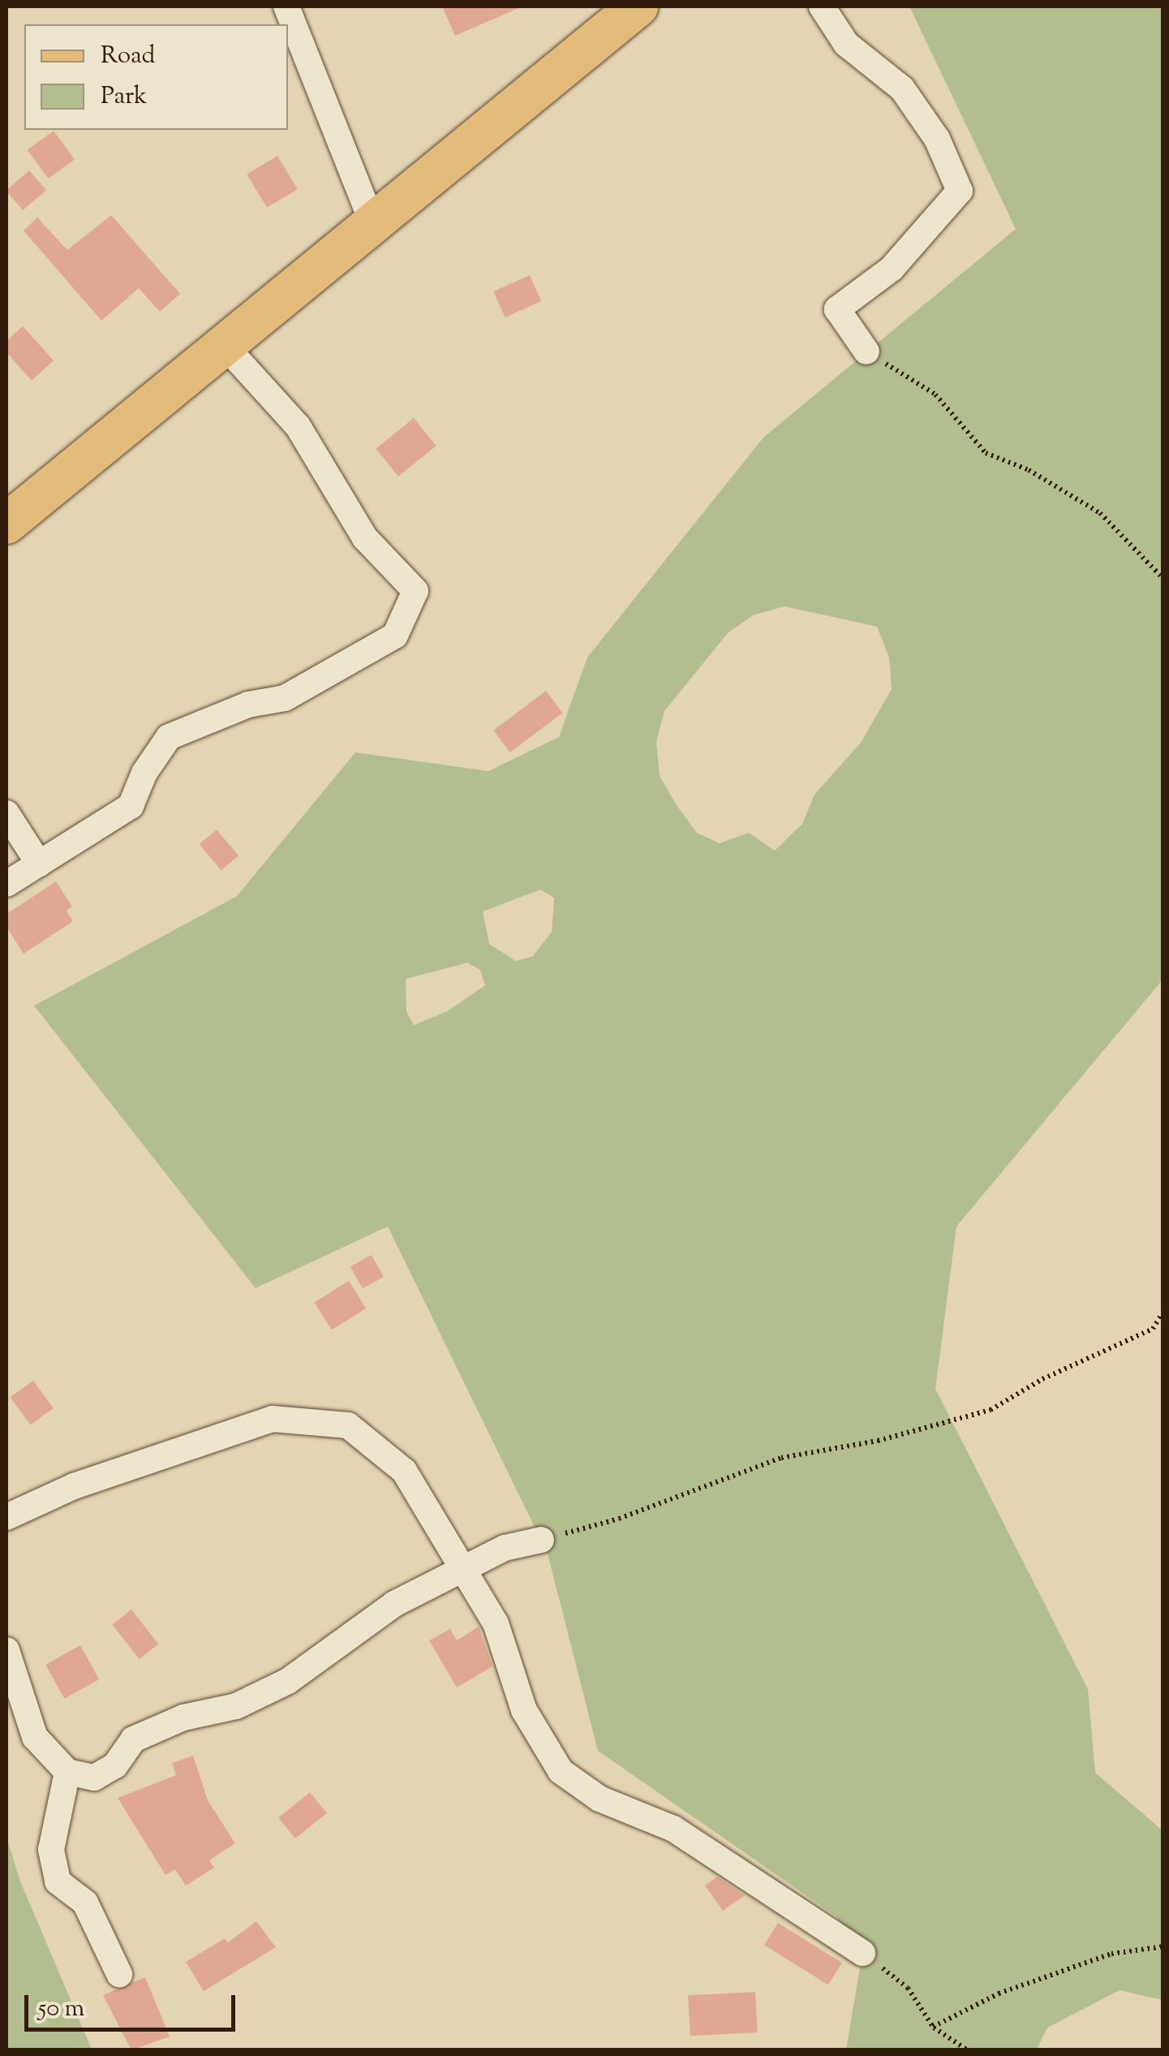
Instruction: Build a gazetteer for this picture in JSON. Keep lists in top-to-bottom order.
{
  "legend": ["Road", "Park"],
  "scale_bar": "50 m"
}
